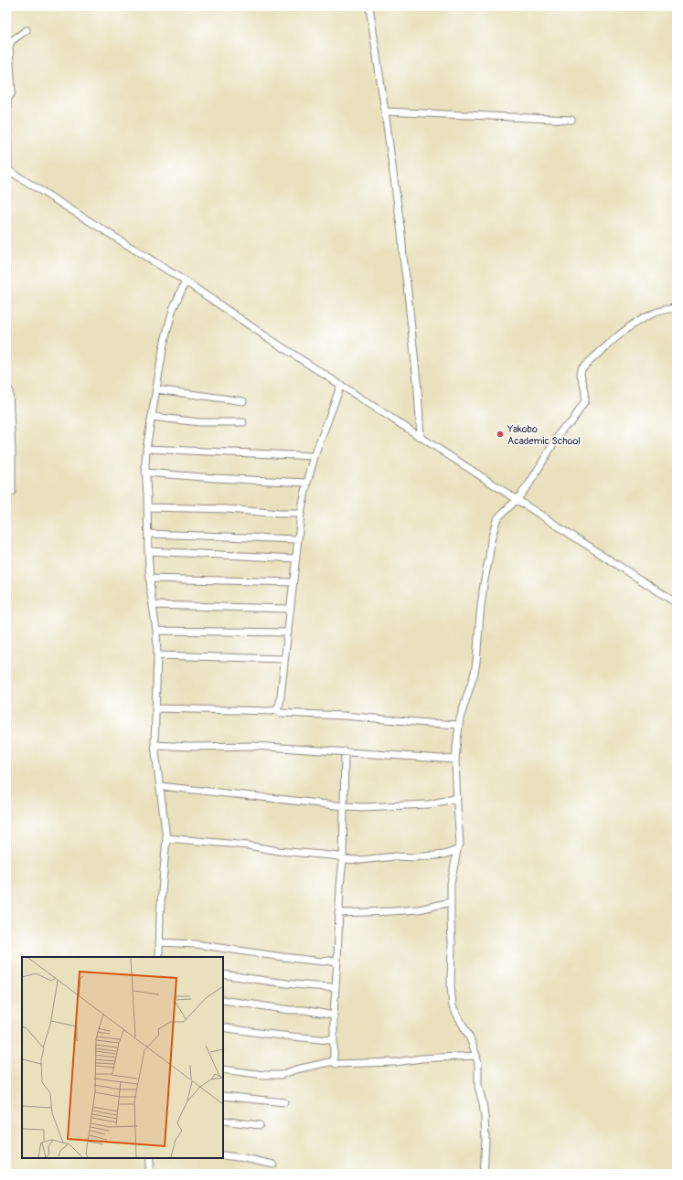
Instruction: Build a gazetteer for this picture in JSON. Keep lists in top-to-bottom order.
{
  "places": ["Yakobo Academic School"]
}
